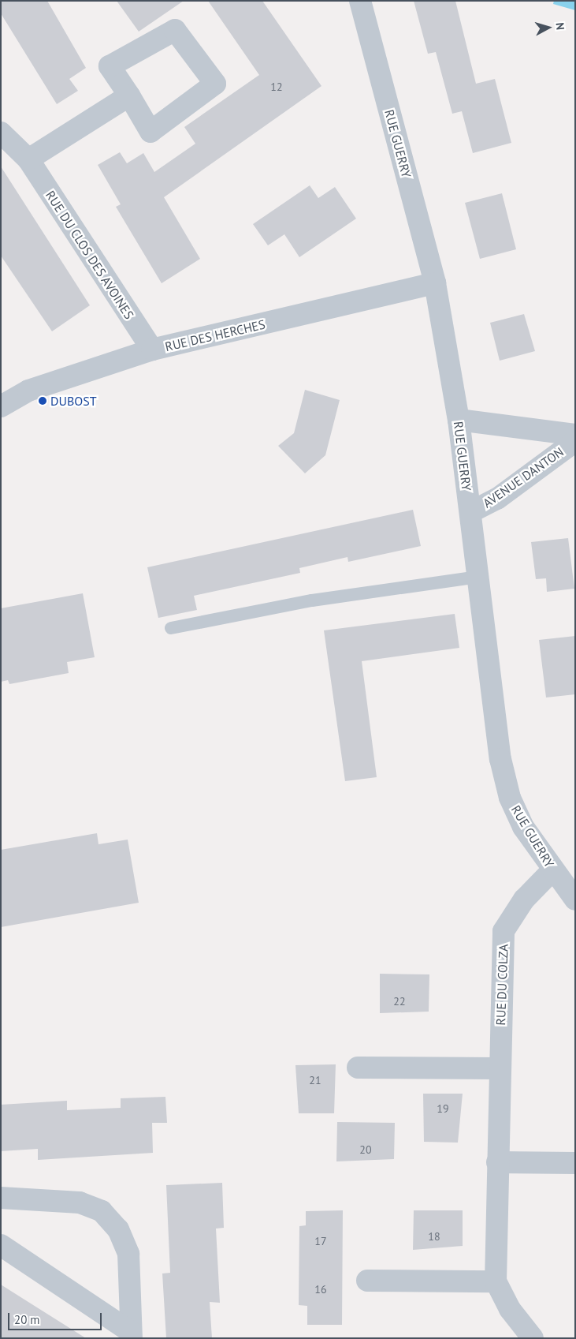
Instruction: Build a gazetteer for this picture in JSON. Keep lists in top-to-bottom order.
{
  "streets": {
    "street": [
      "RUE GUERRY",
      "RUE DU CLOS DES AVOINES",
      "RUE DES HERCHES",
      "AVENUE DANTON",
      "RUE DU COLZA"
    ]
  },
  "crossings": [
    ["RUE GUERRY", "RUE DES HERCHES"],
    ["RUE GUERRY", "AVENUE DANTON"],
    ["RUE GUERRY", "RUE DU COLZA"],
    ["RUE DU CLOS DES AVOINES", "RUE DES HERCHES"]
  ],
  "places": ["DUBOST"],
  "house_numbers": [
    "12",
    "22",
    "21",
    "19",
    "20",
    "18",
    "17",
    "16"
  ],
  "scale_bar": "20 m",
  "north": "right"
}
